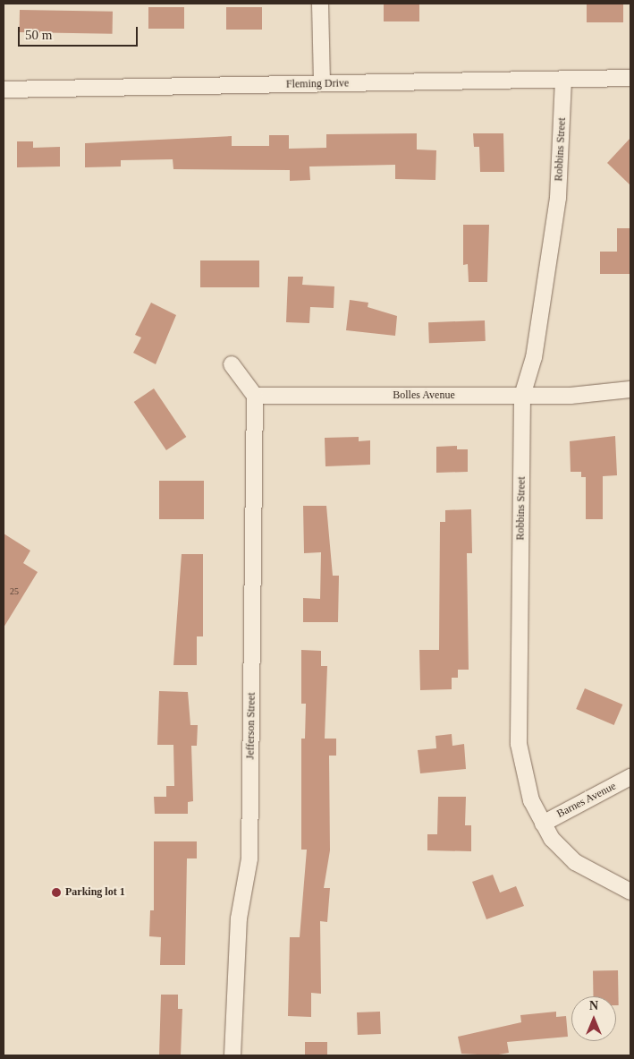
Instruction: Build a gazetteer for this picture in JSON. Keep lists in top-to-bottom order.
{
  "streets": {
    "street": [
      "Fleming Drive",
      "Robbins Street",
      "Bolles Avenue",
      "Jefferson Street",
      "Barnes Avenue"
    ]
  },
  "crossings": [
    ["Fleming Drive", "Robbins Street"],
    ["Robbins Street", "Bolles Avenue"],
    ["Robbins Street", "Barnes Avenue"],
    ["Bolles Avenue", "Jefferson Street"]
  ],
  "places": ["Parking lot 1"],
  "house_numbers": ["25"],
  "scale_bar": "50 m",
  "north": "top"
}
